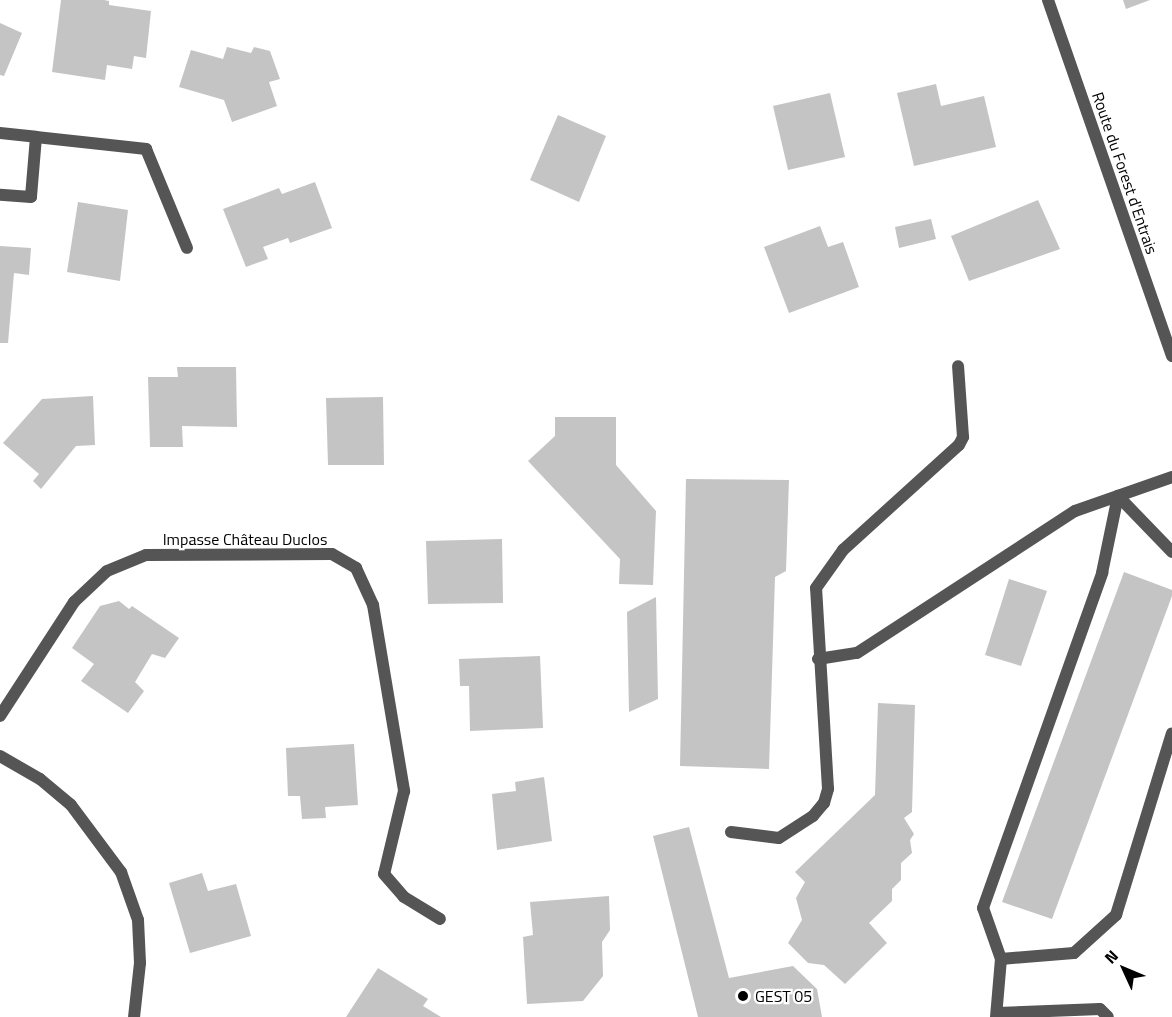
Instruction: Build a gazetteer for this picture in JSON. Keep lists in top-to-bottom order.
{
  "streets": {
    "street": ["Route du Forest d'Entrais", "Impasse Château Duclos"]
  },
  "places": ["GEST 05"],
  "north": "top left"
}
